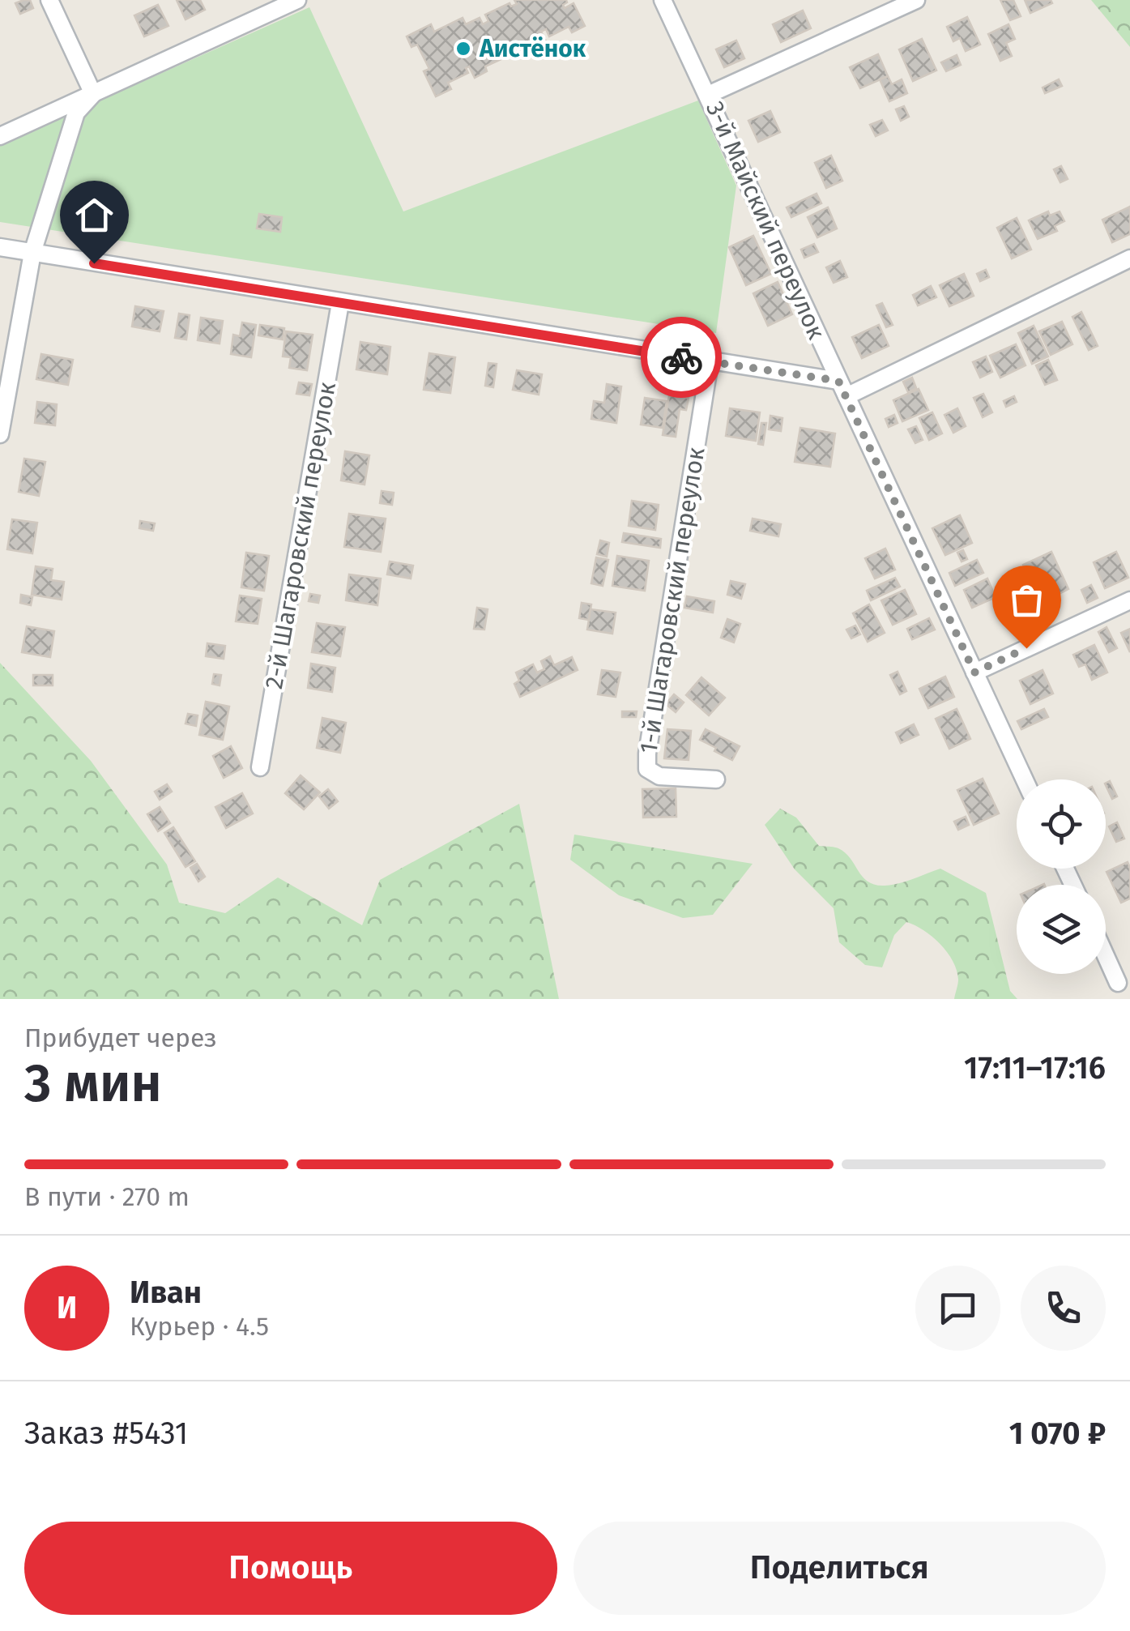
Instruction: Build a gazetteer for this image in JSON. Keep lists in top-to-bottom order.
{
  "streets": {
    "street": ["3-й Майский переулок", "2-й Шагаровский переулок", "1-й Шагаровский переулок"]
  },
  "places": ["Аистёнок"],
  "page": {
    "heading": ["3 мин", "Прибудет через", "17:11–17:16"],
    "panel": [
      "Иван",
      "Курьер · 4.5",
      "Заказ #5431",
      "1 070 ₽"
    ],
    "bar": "В пути · 270 m",
    "round": "И",
    "buttons": ["Помощь", "Поделиться"]
  }
}
